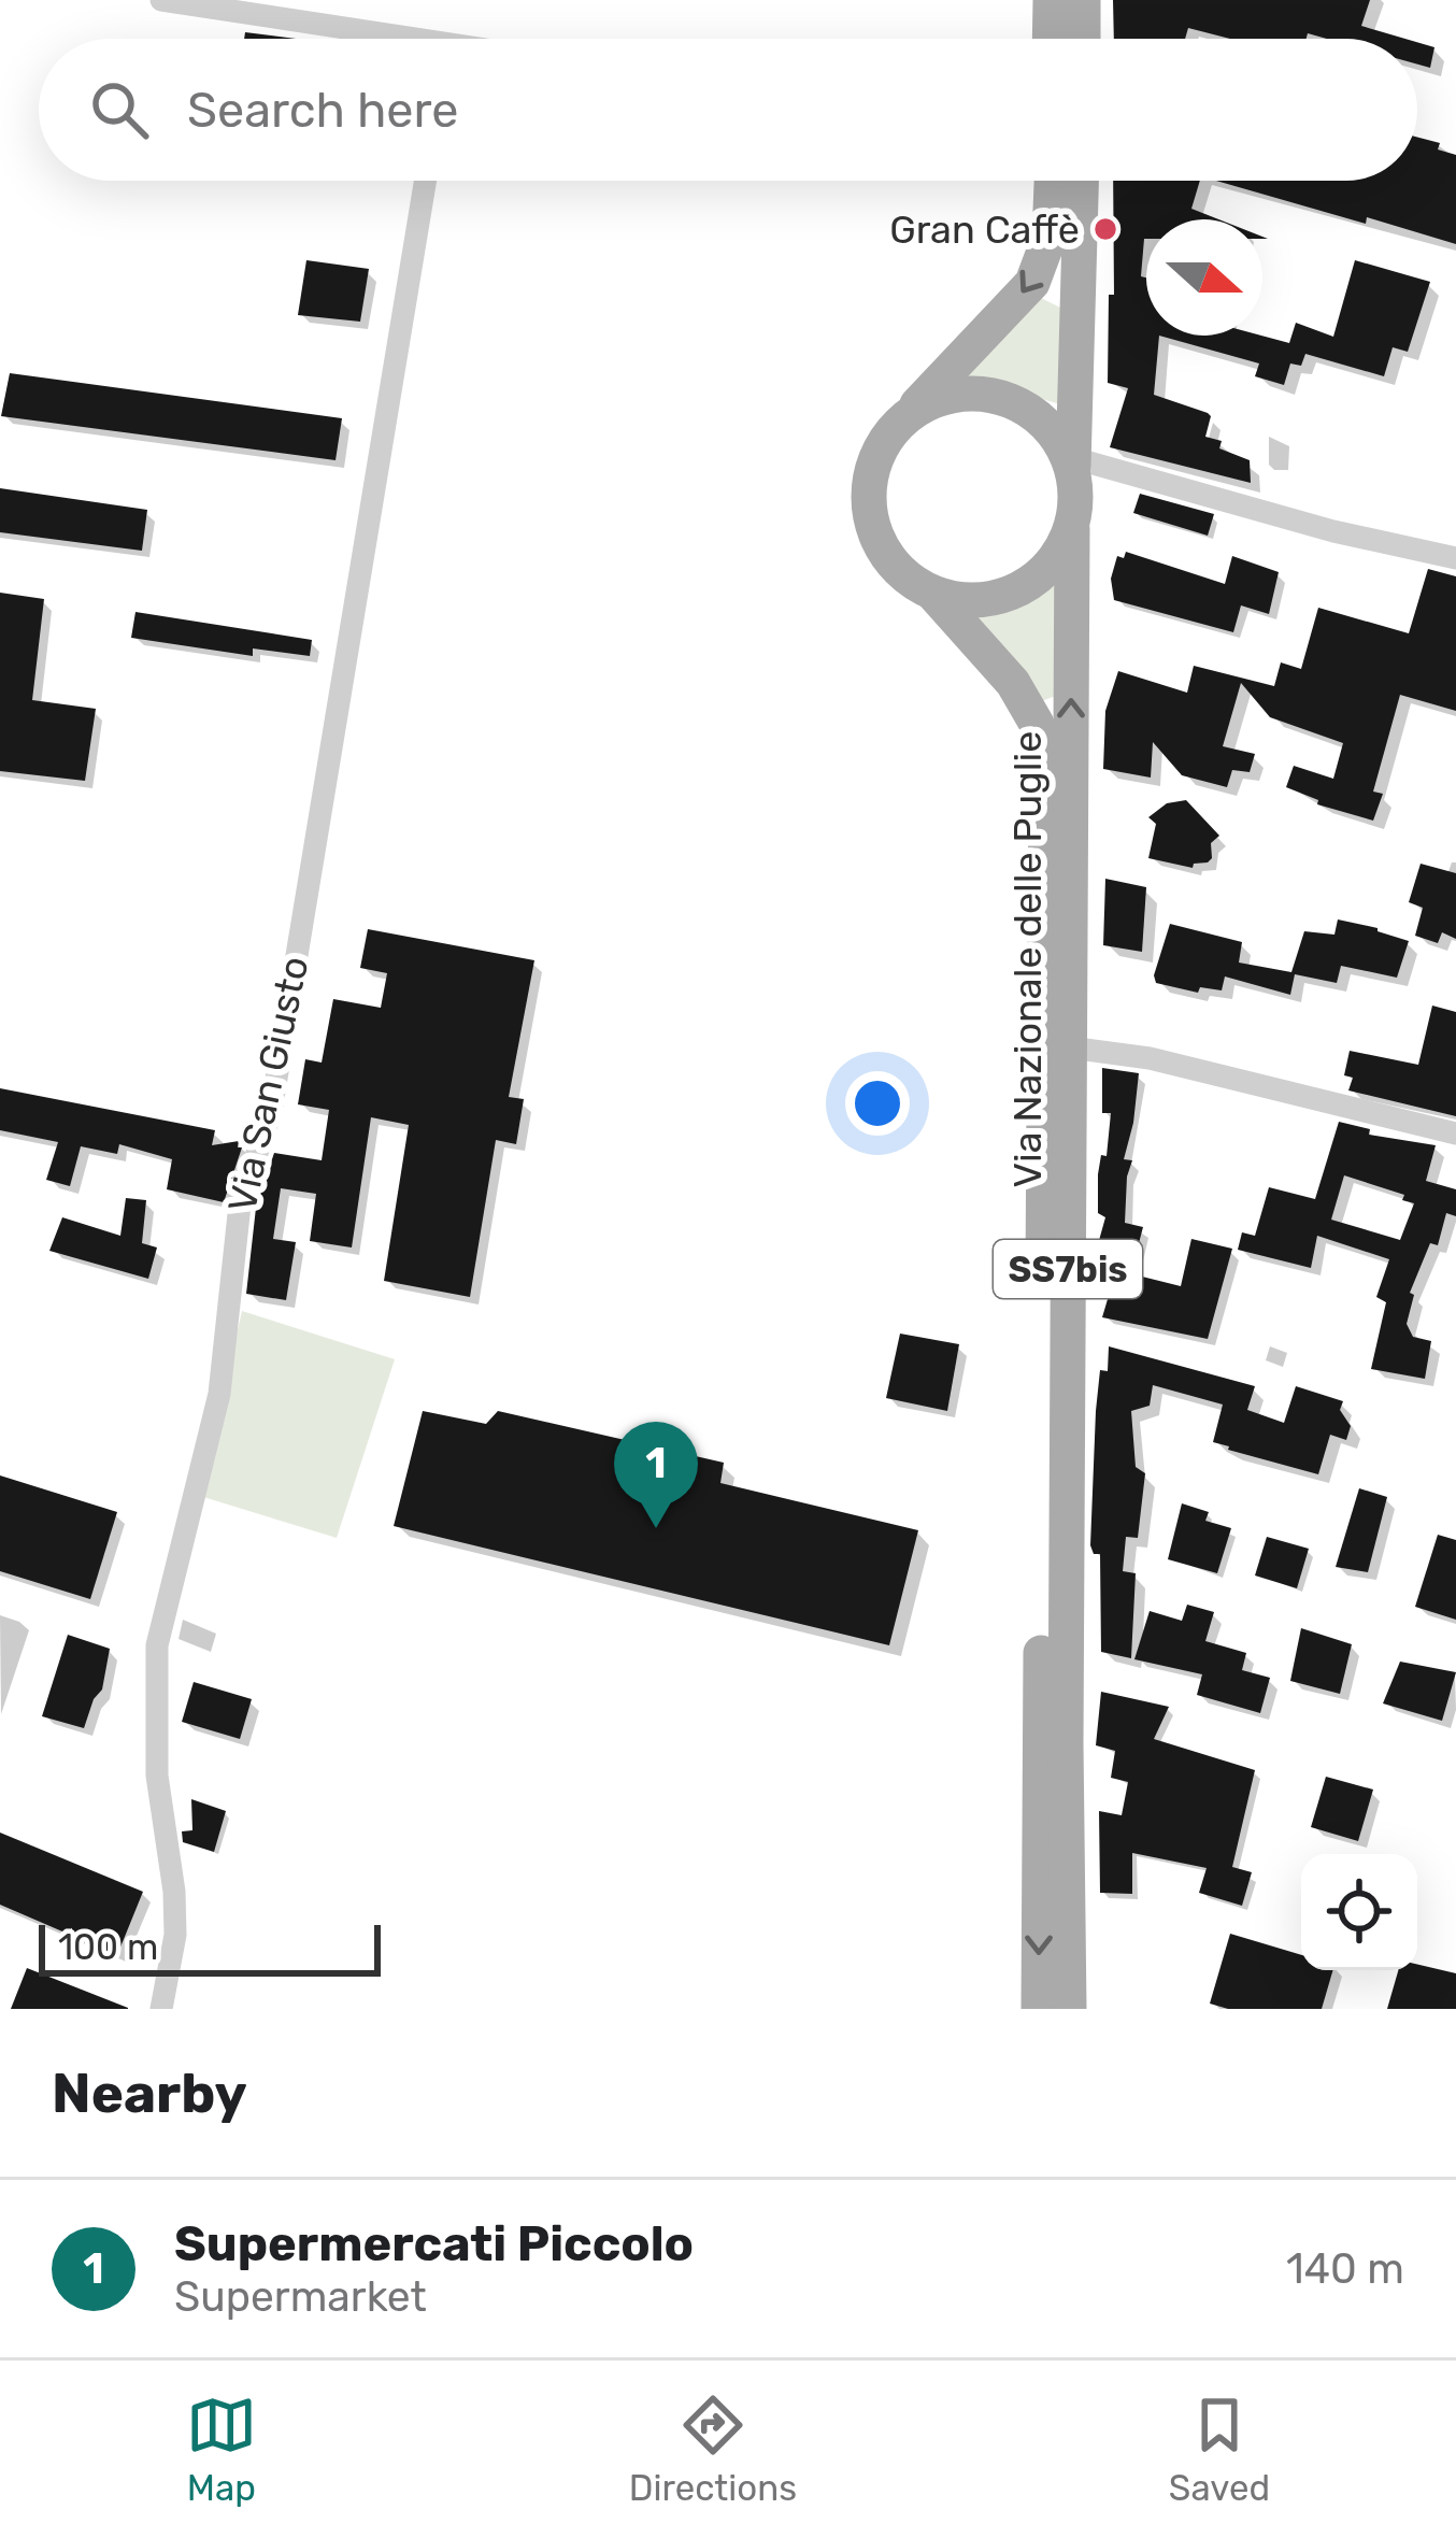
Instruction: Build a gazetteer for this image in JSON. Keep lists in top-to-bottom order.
{
  "streets": {
    "main road": ["Via Nazionale delle Puglie", "SS7bis"],
    "street": ["Via San Giusto"]
  },
  "places": ["Gran Caffè"],
  "scale_bar": "100 m",
  "north": "right",
  "page": {
    "search": "Search here",
    "pins": "1",
    "scale": "100 m",
    "heading": "Nearby",
    "list": [
      {
        "mark": "1",
        "name": "Supermercati Piccolo",
        "note": "Supermarket",
        "value": "140 m"
      }
    ],
    "nav": ["Map", "Directions", "Saved"]
  }
}
